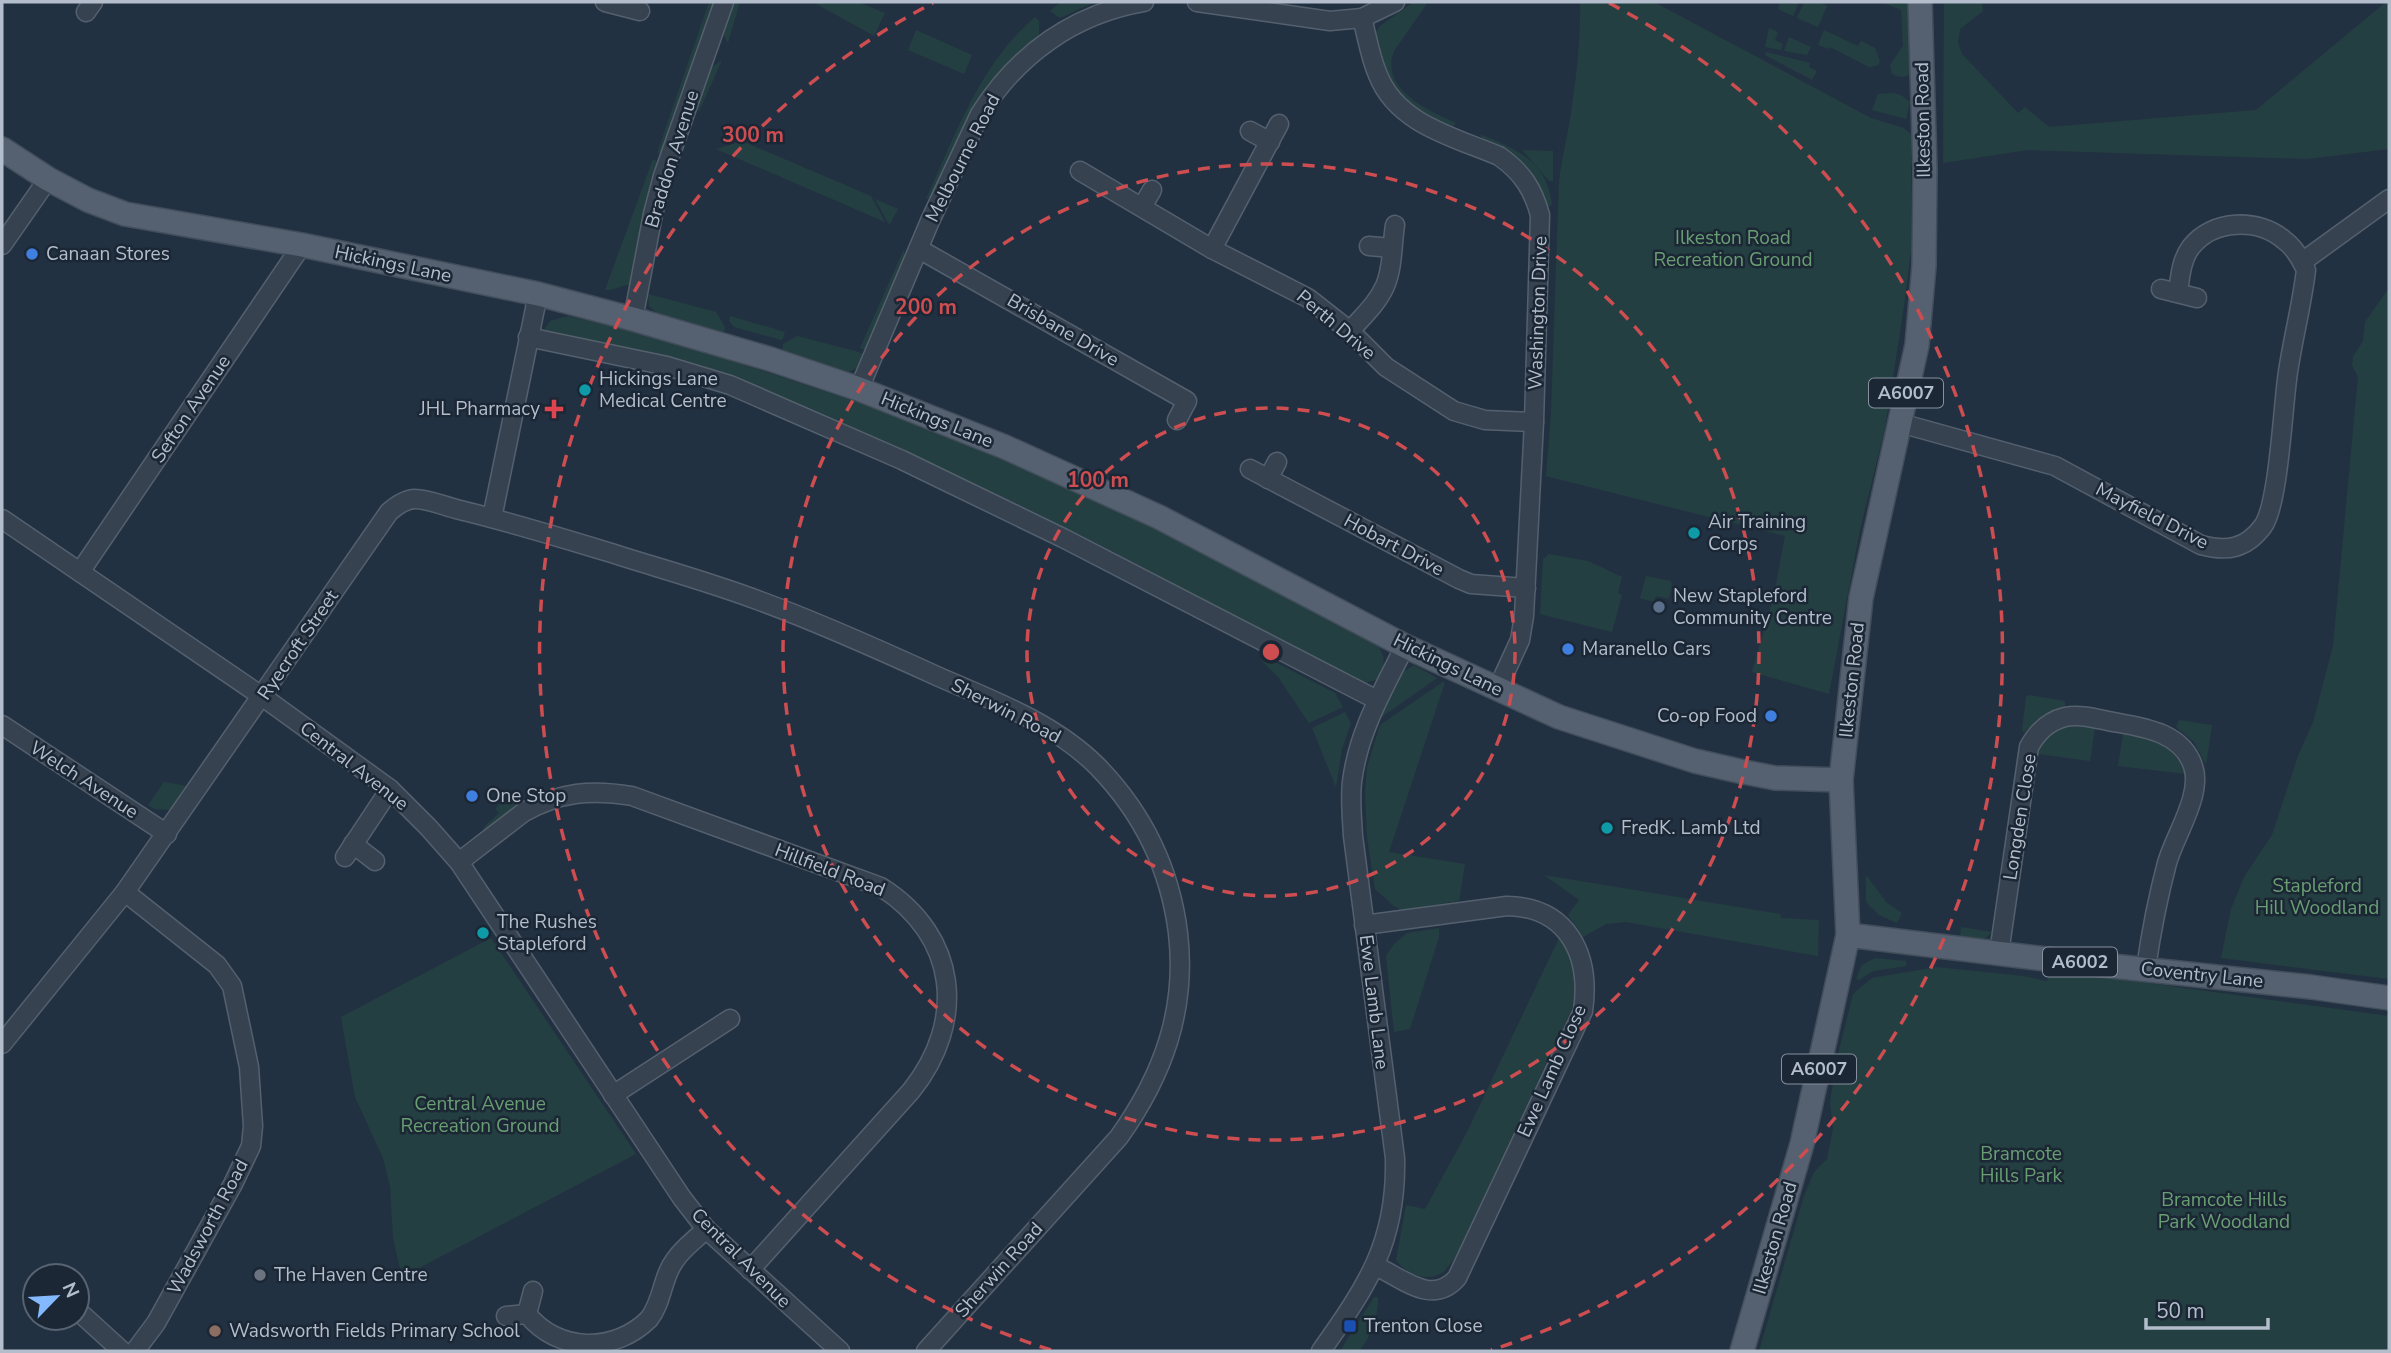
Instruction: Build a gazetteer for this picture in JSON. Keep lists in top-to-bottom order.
{
  "streets": {
    "main road": [
      "Ilkeston Road",
      "Hickings Lane",
      "A6007",
      "A6002",
      "Coventry Lane"
    ],
    "street": [
      "Melbourne Road",
      "Braddon Avenue",
      "Washington Drive",
      "Perth Drive",
      "Brisbane Drive",
      "Sefton Avenue",
      "Mayfield Drive",
      "Hobart Drive",
      "Ryecroft Street",
      "Sherwin Road",
      "Central Avenue",
      "Welch Avenue",
      "Longden Close",
      "Hillfield Road",
      "Ewe Lamb Lane",
      "Ewe Lamb Close",
      "Wadsworth Road"
    ]
  },
  "crossings": [
    ["Ilkeston Road", "Hickings Lane"],
    ["Ilkeston Road", "Mayfield Drive"],
    ["Ilkeston Road", "Coventry Lane"],
    ["Melbourne Road", "Hickings Lane"],
    ["Melbourne Road", "Brisbane Drive"],
    ["Braddon Avenue", "Hickings Lane"],
    ["Hickings Lane", "Washington Drive"],
    ["Hickings Lane", "Sefton Avenue"],
    ["Hickings Lane", "Ewe Lamb Lane"],
    ["Washington Drive", "Perth Drive"],
    ["Washington Drive", "Hobart Drive"],
    ["Sefton Avenue", "Central Avenue"],
    ["Ryecroft Street", "Sherwin Road"],
    ["Ryecroft Street", "Central Avenue"],
    ["Ryecroft Street", "Welch Avenue"],
    ["Ryecroft Street", "Wadsworth Road"],
    ["Central Avenue", "Hillfield Road"],
    ["Longden Close", "Coventry Lane"],
    ["Ewe Lamb Lane", "Ewe Lamb Close"]
  ],
  "parks": [
    "Ilkeston Road Recreation Ground",
    "Stapleford Hill Woodland",
    "Central Avenue Recreation Ground",
    "Bramcote Hills Park",
    "Bramcote Hills Park Woodland"
  ],
  "places": {
    "other": [
      "Canaan Stores",
      "Hickings Lane Medical Centre",
      "Air Training Corps",
      "New Stapleford Community Centre",
      "Maranello Cars",
      "Co-op Food",
      "One Stop",
      "FredK. Lamb Ltd",
      "The Rushes Stapleford",
      "The Haven Centre",
      "Wadsworth Fields Primary School"
    ],
    "health": ["JHL Pharmacy"],
    "transit": ["Trenton Close"]
  },
  "scale_bar": "50 m",
  "north": "top right",
  "rings": ["300 m", "200 m", "100 m"]
}
